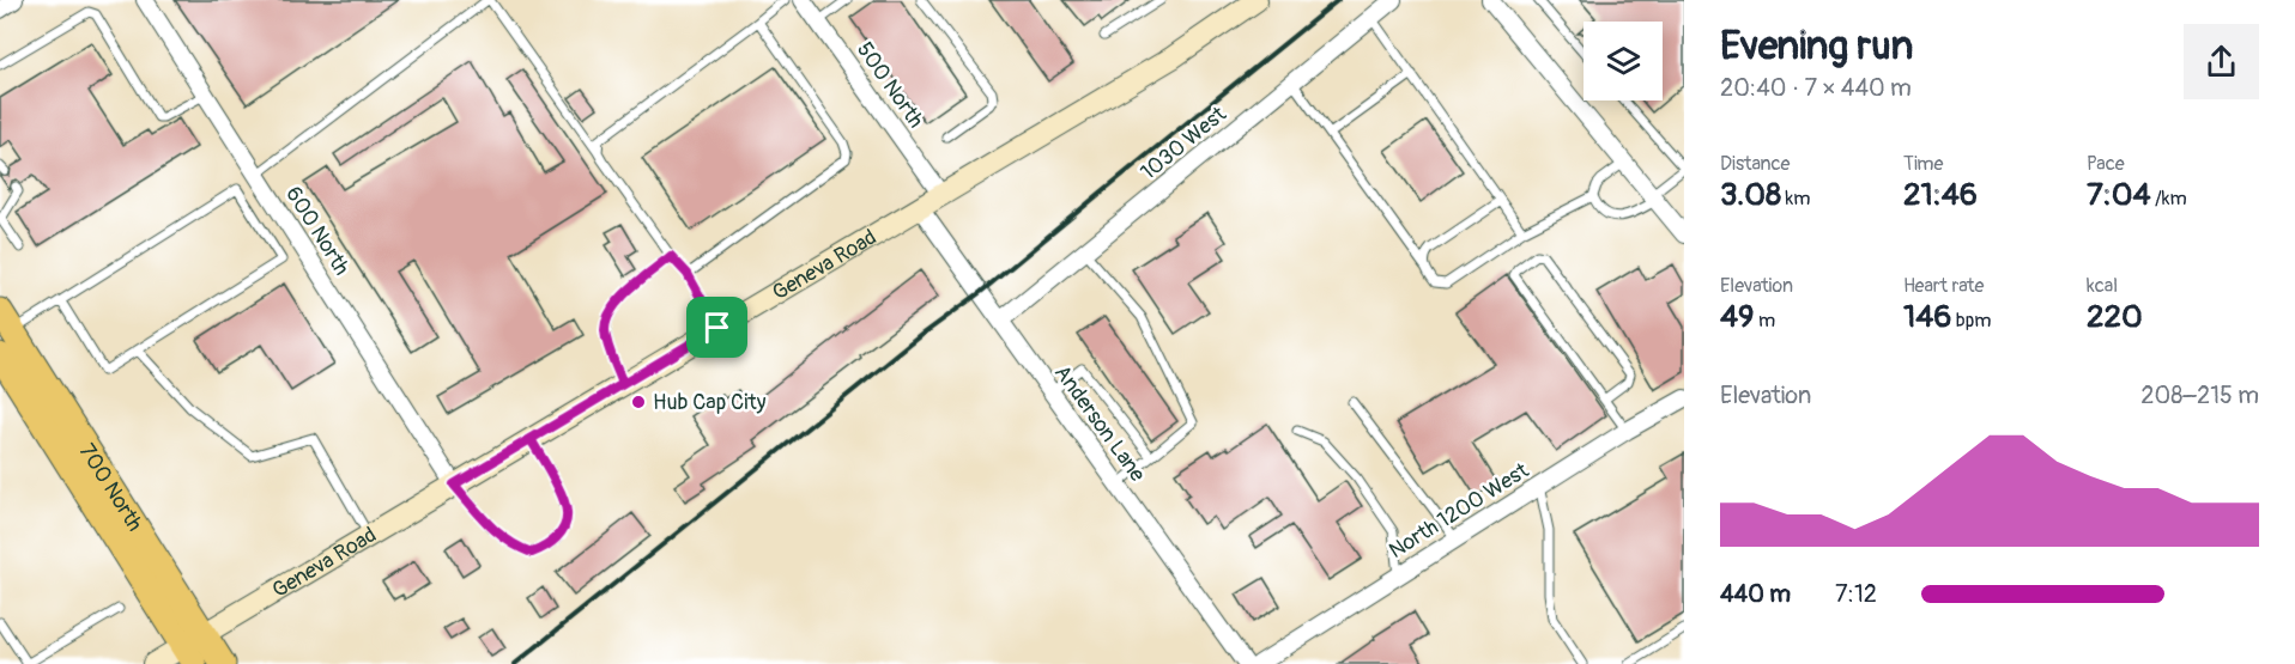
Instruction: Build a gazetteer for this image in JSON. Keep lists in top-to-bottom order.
{
  "streets": {
    "main road": ["Geneva Road", "700 North"],
    "street": [
      "500 North",
      "1030 West",
      "600 North",
      "Anderson Lane",
      "North 1200 West"
    ]
  },
  "crossings": [
    ["500 North", "Geneva Road"],
    ["1030 West", "Anderson Lane"],
    ["600 North", "Geneva Road"],
    ["Geneva Road", "Anderson Lane"],
    ["Geneva Road", "700 North"]
  ],
  "places": ["Hub Cap City"],
  "page": {
    "heading": ["Evening run", "20:40 · 7 × 440 m"],
    "stats": [
      ["Distance", "3.08 km"],
      ["Time", "21:46"],
      ["Pace", "7:04 /km"],
      ["Elevation", "49 m"],
      ["Heart rate", "146 bpm"],
      ["kcal", "220"]
    ],
    "chart": ["Elevation", "208–215 m"],
    "list": [
      {
        "name": "440 m",
        "note": "7:12"
      }
    ]
  }
}
